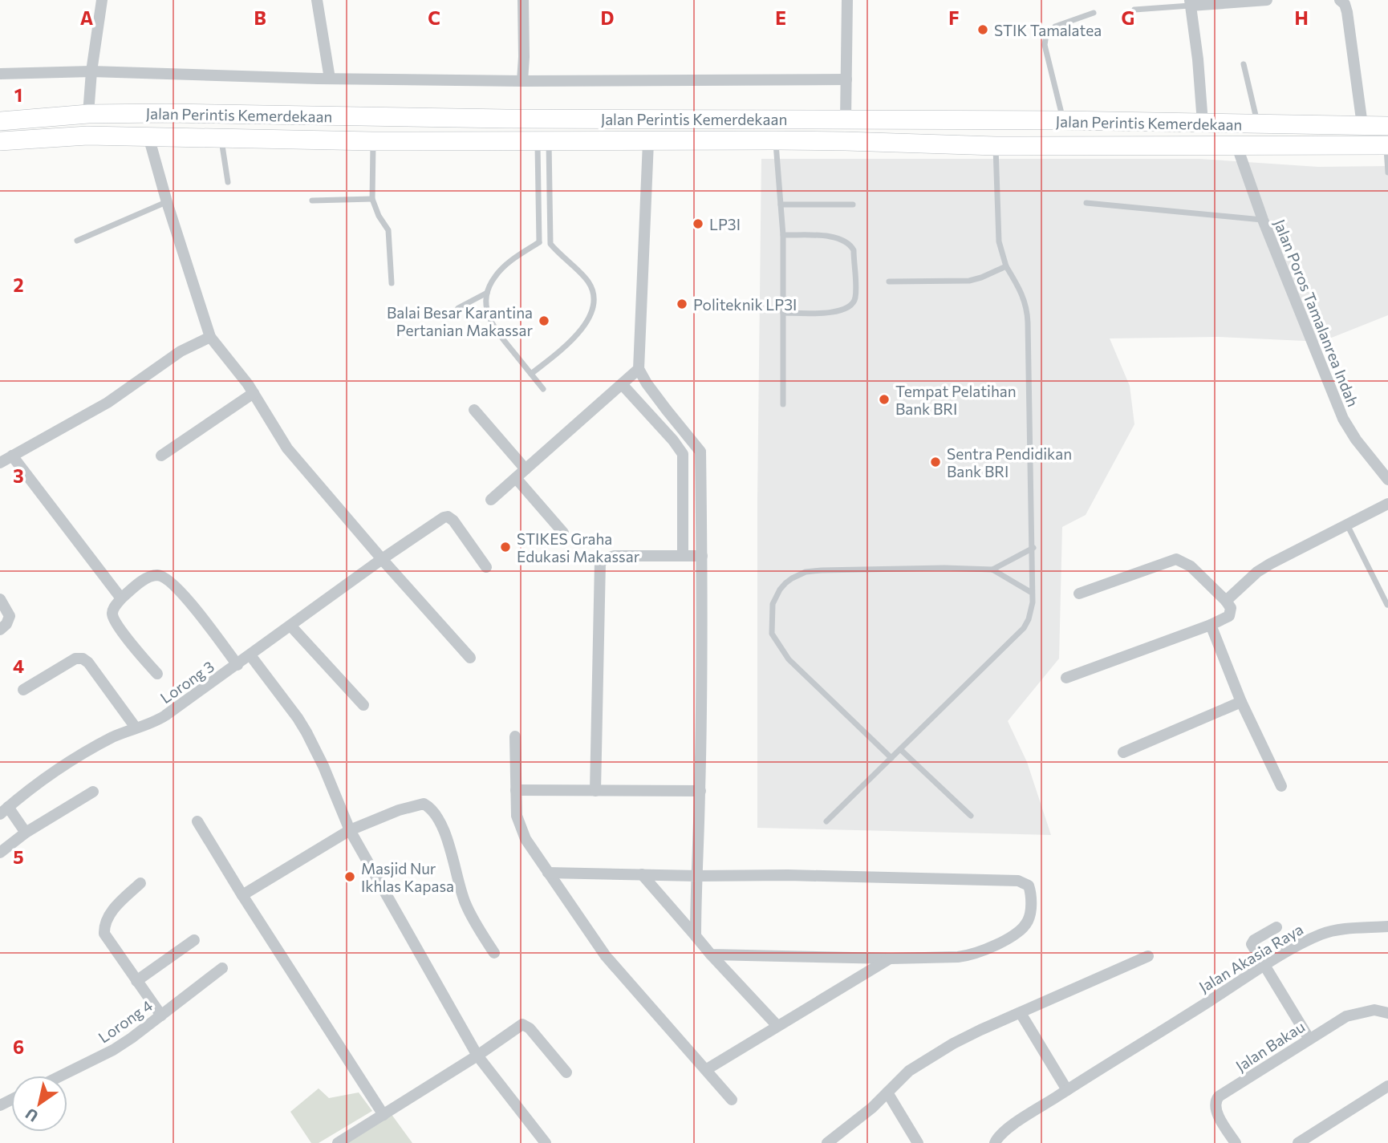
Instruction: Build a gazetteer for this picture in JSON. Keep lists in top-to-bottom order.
{
  "streets": {
    "highway": ["Jalan Perintis Kemerdekaan"],
    "street": [
      "Jalan Poros Tamalanrea Indah",
      "Lorong 3",
      "Jalan Akasia Raya",
      "Lorong 4",
      "Jalan Bakau"
    ]
  },
  "crossings": [
    ["Jalan Perintis Kemerdekaan", "Jalan Poros Tamalanrea Indah"]
  ],
  "places": [
    "STIK Tamalatea",
    "LP3I",
    "Politeknik LP3I",
    "Balai Besar Karantina Pertanian Makassar",
    "Tempat Pelatihan Bank BRI",
    "Sentra Pendidikan Bank BRI",
    "STIKES Graha Edukasi Makassar",
    "Masjid Nur Ikhlas Kapasa"
  ],
  "north": "bottom left",
  "grid": {
    "columns": [
      "A",
      "B",
      "C",
      "D",
      "E",
      "F",
      "G",
      "H"
    ],
    "rows": [
      "1",
      "2",
      "3",
      "4",
      "5",
      "6"
    ]
  }
}
